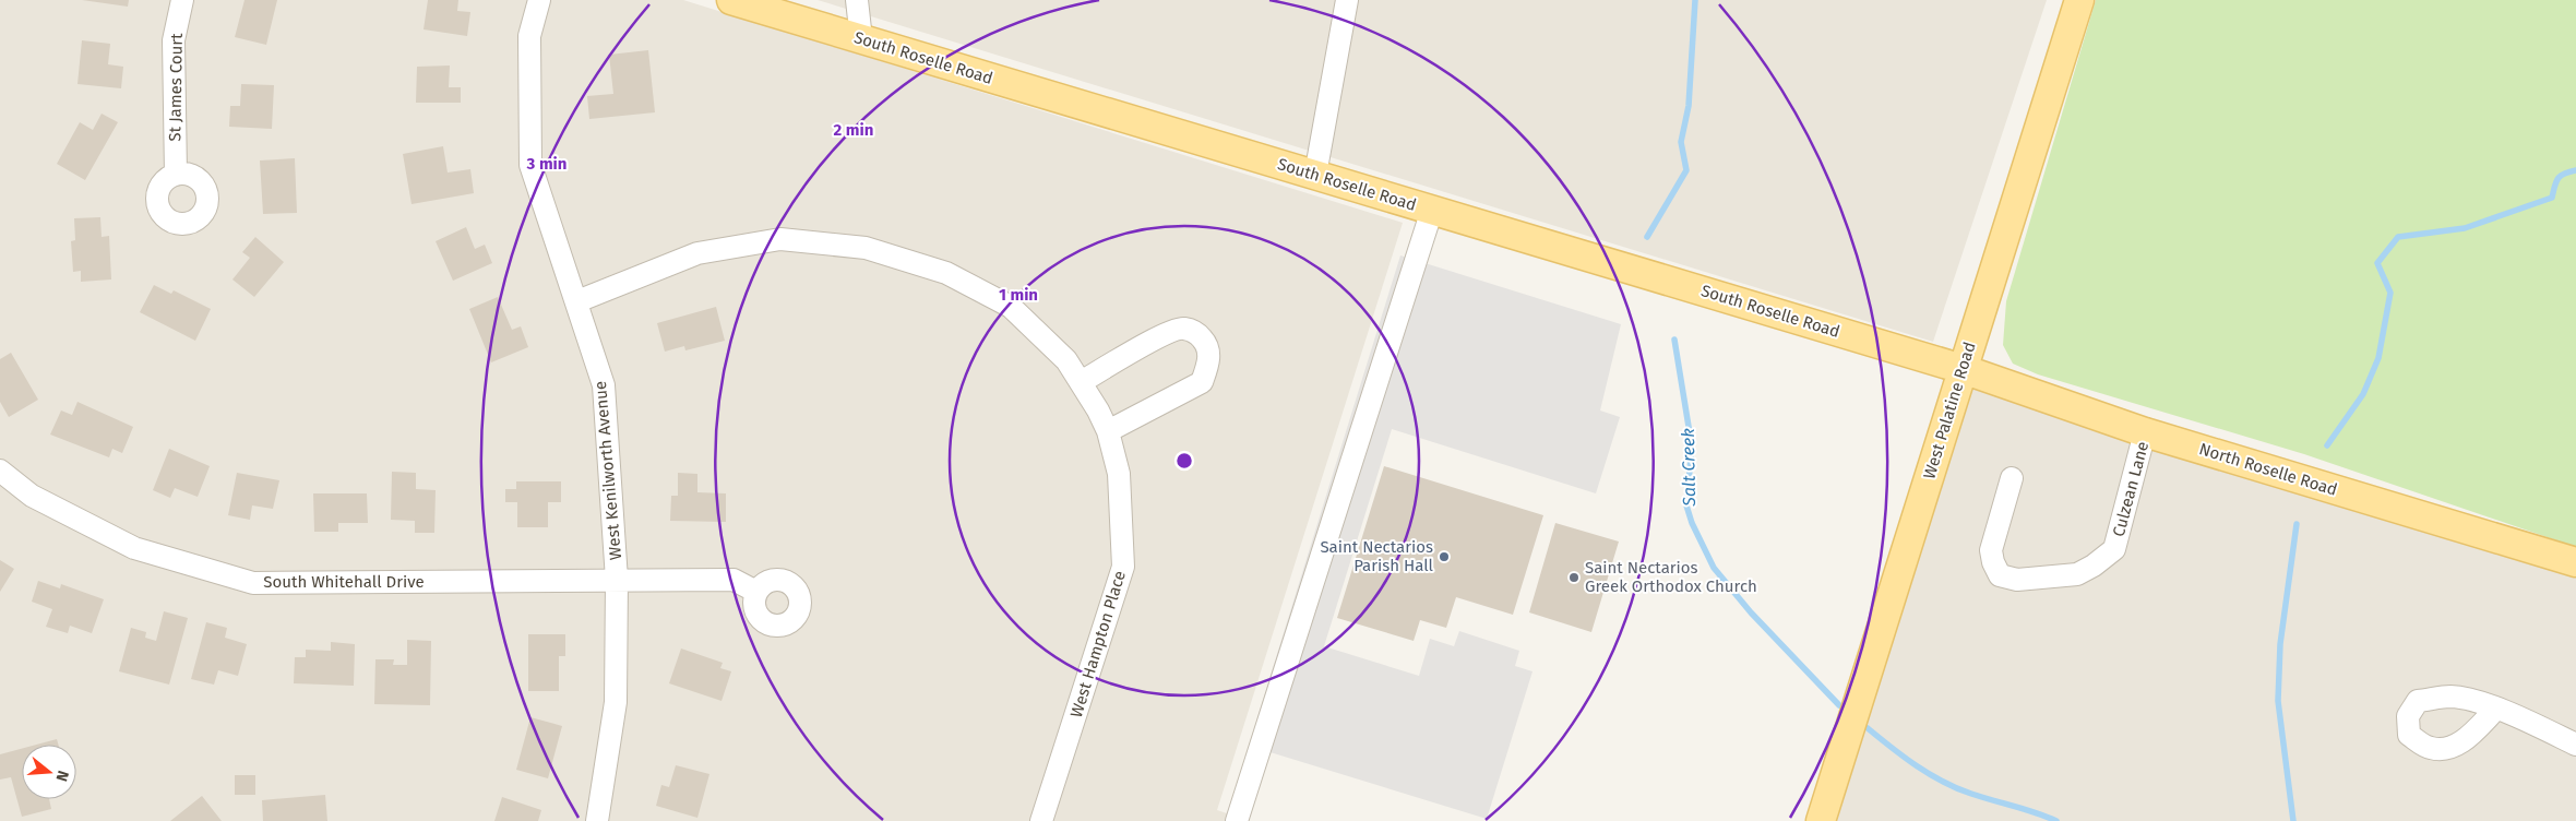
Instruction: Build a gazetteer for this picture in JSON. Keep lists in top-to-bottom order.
{
  "streets": {
    "main road": ["South Roselle Road", "West Palatine Road", "North Roselle Road"],
    "street": [
      "St James Court",
      "West Kenilworth Avenue",
      "Culzean Lane",
      "South Whitehall Drive",
      "West Hampton Place"
    ]
  },
  "crossings": [
    ["South Roselle Road", "West Palatine Road"],
    ["South Roselle Road", "North Roselle Road"],
    ["West Palatine Road", "North Roselle Road"],
    ["North Roselle Road", "Culzean Lane"],
    ["West Kenilworth Avenue", "South Whitehall Drive"],
    ["West Kenilworth Avenue", "West Hampton Place"]
  ],
  "water": ["Salt Creek"],
  "places": ["Saint Nectarios Parish Hall", "Saint Nectarios Greek Orthodox Church"],
  "north": "right",
  "rings": ["2 min", "3 min", "1 min"]
}
